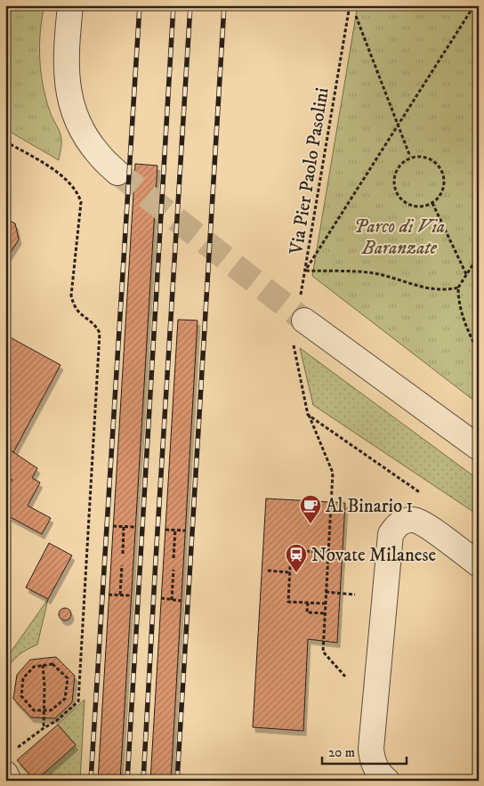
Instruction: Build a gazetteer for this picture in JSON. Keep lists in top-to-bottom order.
{
  "streets": {
    "path": ["Via Pier Paolo Pasolini"]
  },
  "parks": ["Parco di Via Baranzate"],
  "places": {
    "cafe": ["Al Binario 1"],
    "station": ["Novate Milanese"]
  },
  "scale_bar": "20 m"
}
